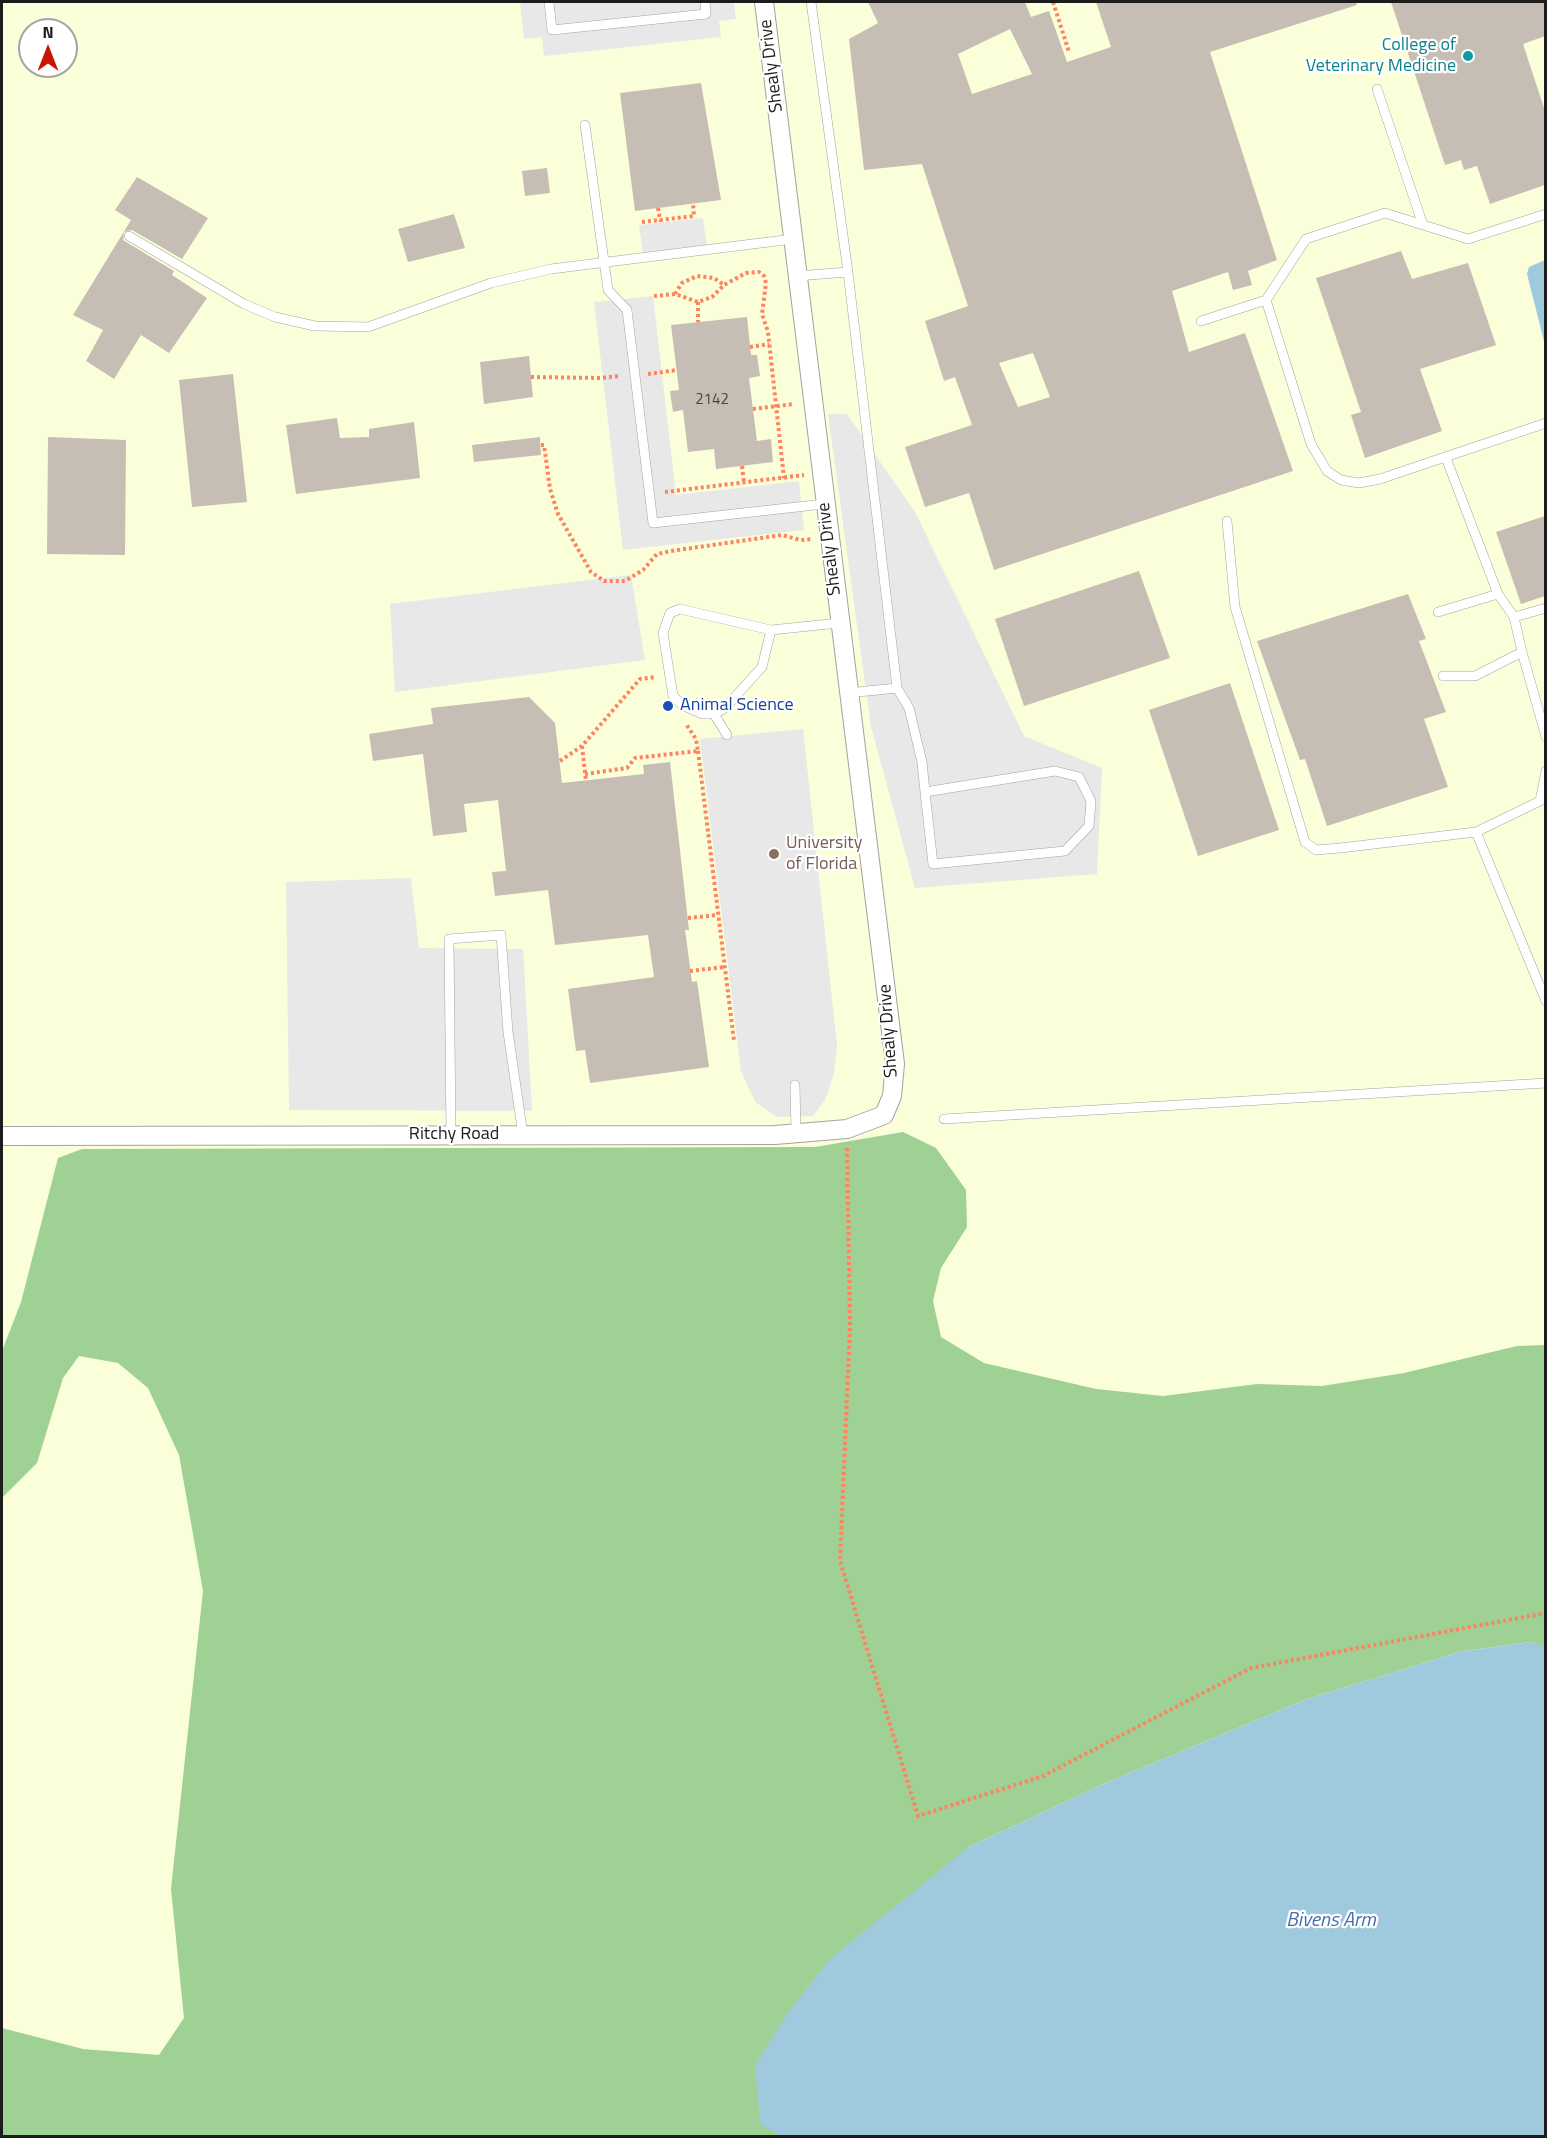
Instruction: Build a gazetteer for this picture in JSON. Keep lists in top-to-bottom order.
{
  "streets": {
    "street": ["Shealy Drive", "Ritchy Road"]
  },
  "crossings": [
    ["Shealy Drive", "Ritchy Road"]
  ],
  "water": ["Bivens Arm"],
  "places": ["College of Veterinary Medicine", "Animal Science", "University of Florida"],
  "house_numbers": ["2142"],
  "north": "top"
}
